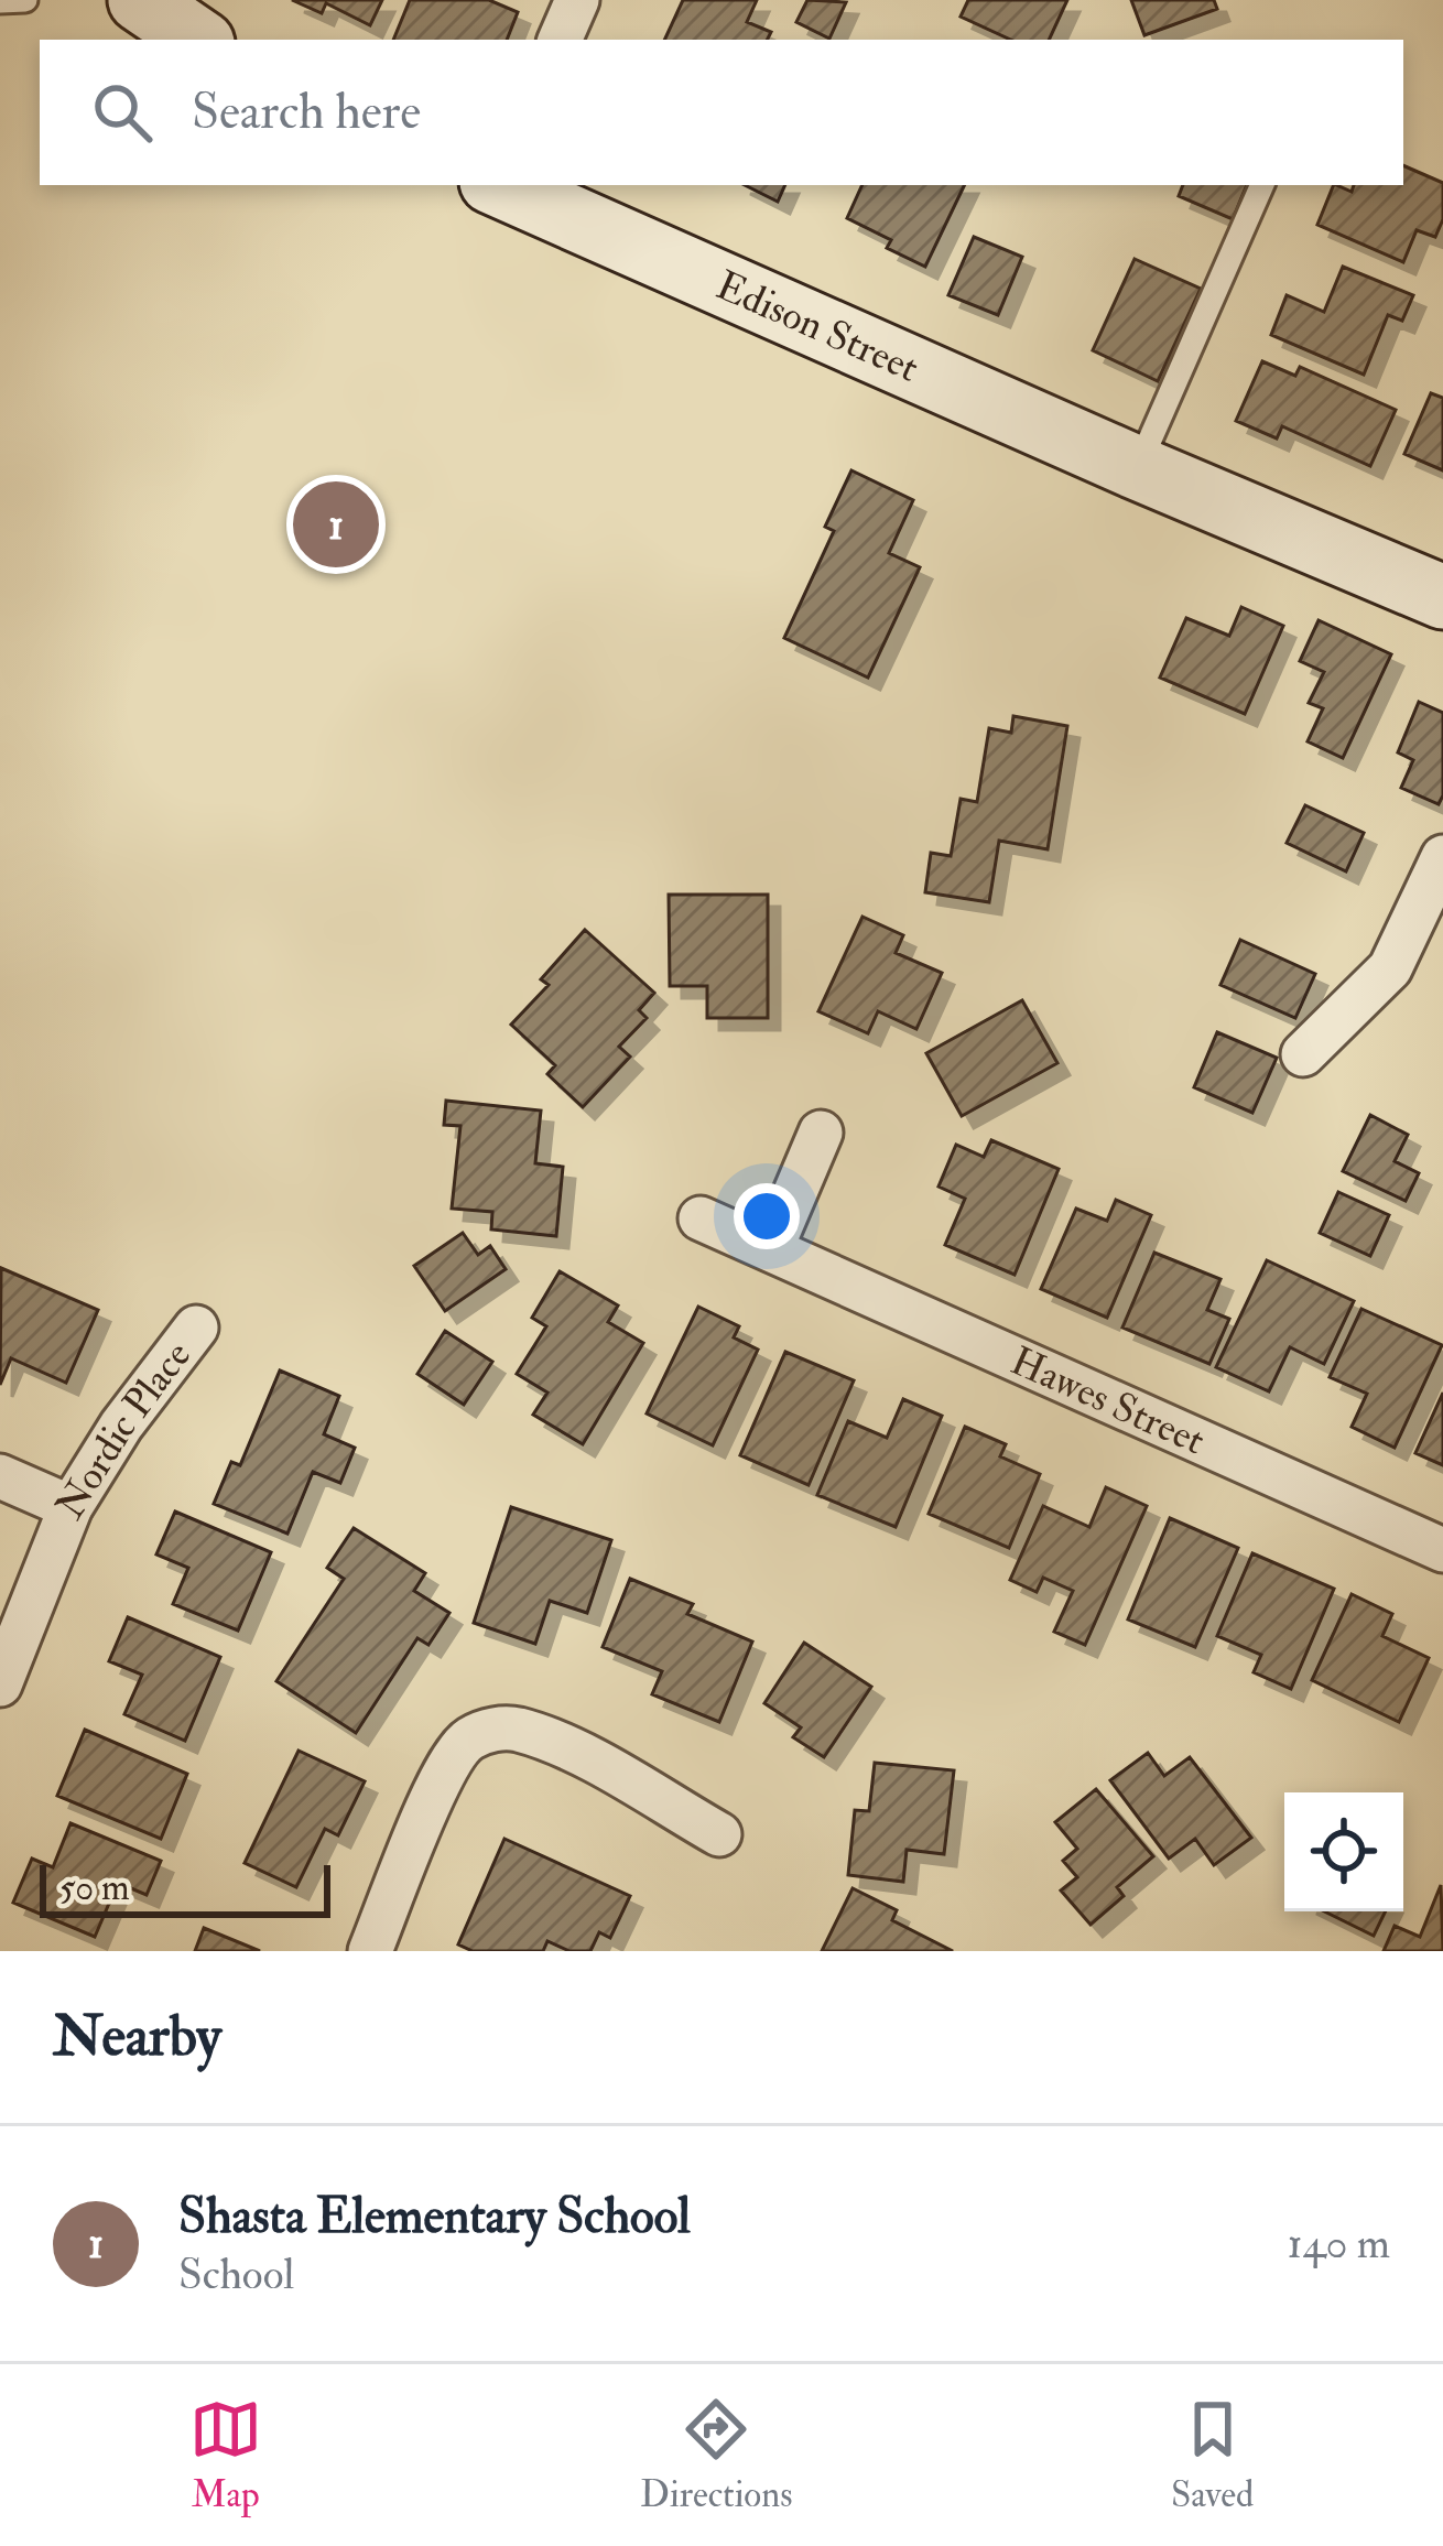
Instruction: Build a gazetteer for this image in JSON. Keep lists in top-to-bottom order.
{
  "streets": {
    "street": ["Edison Street", "Hawes Street", "Nordic Place"]
  },
  "scale_bar": "50 m",
  "page": {
    "search": "Search here",
    "pins": "1",
    "scale": "50 m",
    "heading": "Nearby",
    "list": [
      {
        "mark": "1",
        "name": "Shasta Elementary School",
        "note": "School",
        "value": "140 m"
      }
    ],
    "nav": ["Map", "Directions", "Saved"]
  }
}
